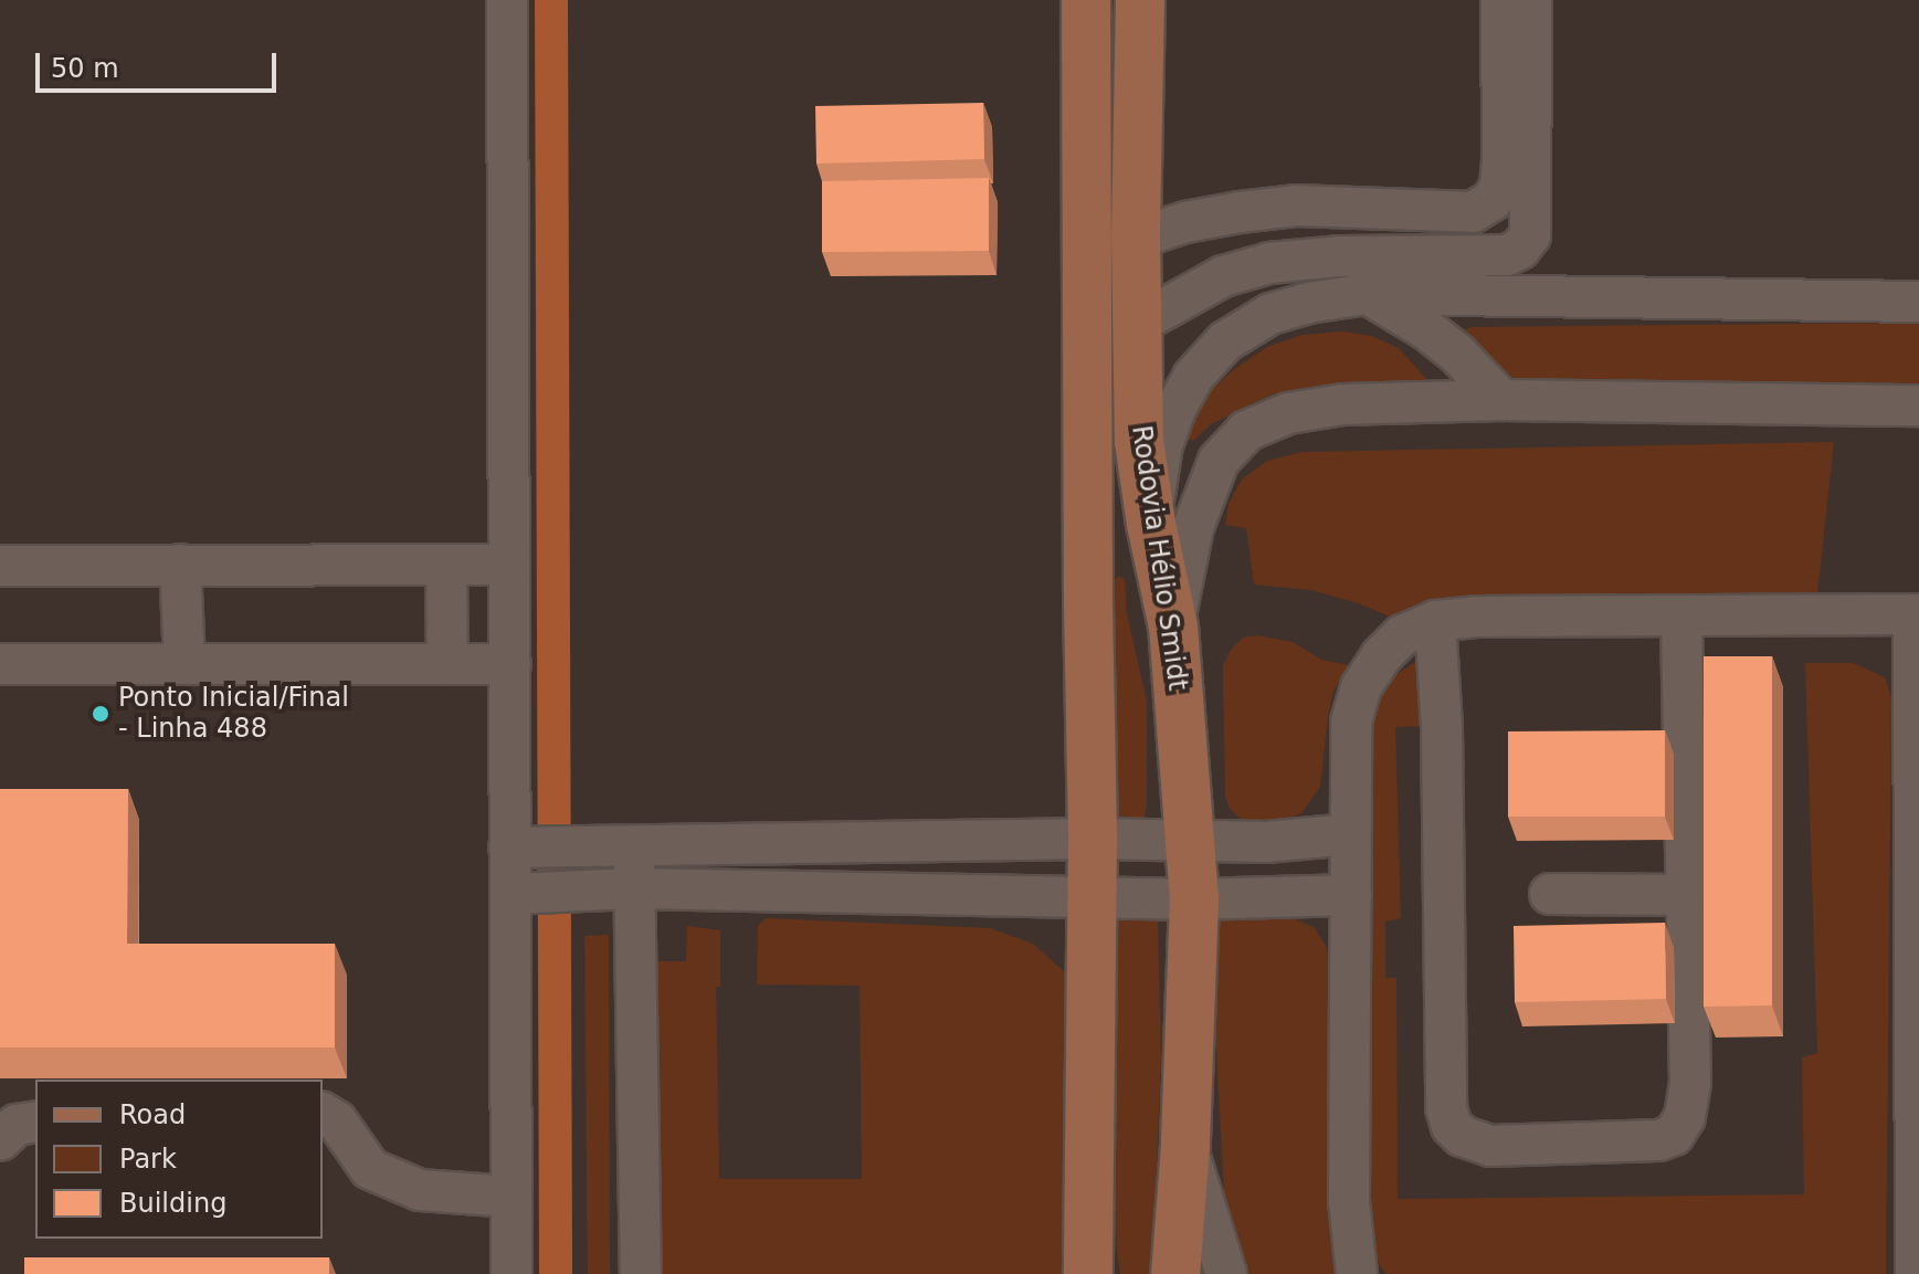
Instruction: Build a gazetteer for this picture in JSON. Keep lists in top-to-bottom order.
{
  "streets": {
    "main road": ["Rodovia Hélio Smidt"]
  },
  "places": ["Ponto Inicial/Final - Linha 488"],
  "legend": ["Road", "Park", "Building"],
  "scale_bar": "50 m"
}
